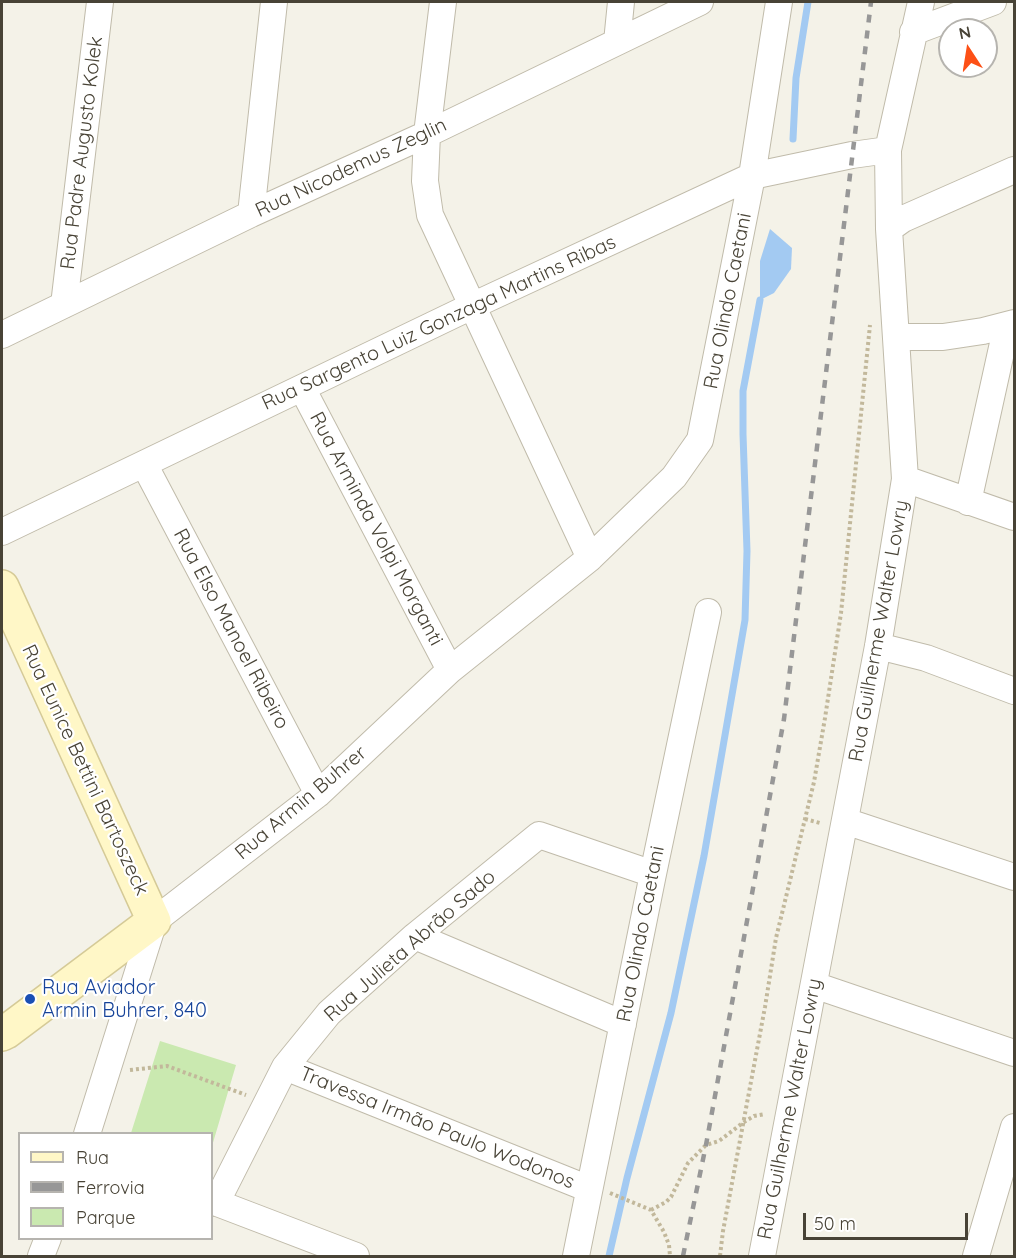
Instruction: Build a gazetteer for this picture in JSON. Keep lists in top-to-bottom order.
{
  "streets": {
    "street": [
      "Rua Padre Augusto Kolek",
      "Rua Nicodemus Zeglin",
      "Rua Olindo Caetani",
      "Rua Sargento Luiz Gonzaga Martins Ribas",
      "Rua Arminda Volpi Morganti",
      "Rua Elso Manoel Ribeiro",
      "Rua Guilherme Walter Lowry",
      "Rua Eunice Bettini Bartoszeck",
      "Rua Armin Buhrer",
      "Rua Julieta Abrão Sado",
      "Travessa Irmão Paulo Wodonos"
    ]
  },
  "crossings": [
    ["Rua Padre Augusto Kolek", "Rua Nicodemus Zeglin"],
    ["Rua Olindo Caetani", "Rua Sargento Luiz Gonzaga Martins Ribas"],
    ["Rua Olindo Caetani", "Rua Armin Buhrer"],
    ["Rua Olindo Caetani", "Rua Julieta Abrão Sado"],
    ["Rua Olindo Caetani", "Travessa Irmão Paulo Wodonos"],
    ["Rua Sargento Luiz Gonzaga Martins Ribas", "Rua Arminda Volpi Morganti"],
    ["Rua Sargento Luiz Gonzaga Martins Ribas", "Rua Elso Manoel Ribeiro"],
    ["Rua Sargento Luiz Gonzaga Martins Ribas", "Rua Guilherme Walter Lowry"],
    ["Rua Arminda Volpi Morganti", "Rua Armin Buhrer"],
    ["Rua Elso Manoel Ribeiro", "Rua Armin Buhrer"],
    ["Rua Eunice Bettini Bartoszeck", "Rua Armin Buhrer"],
    ["Rua Julieta Abrão Sado", "Travessa Irmão Paulo Wodonos"]
  ],
  "places": ["Rua Aviador Armin Buhrer, 840"],
  "legend": ["Rua", "Ferrovia", "Parque"],
  "scale_bar": "50 m",
  "north": "top"
}
